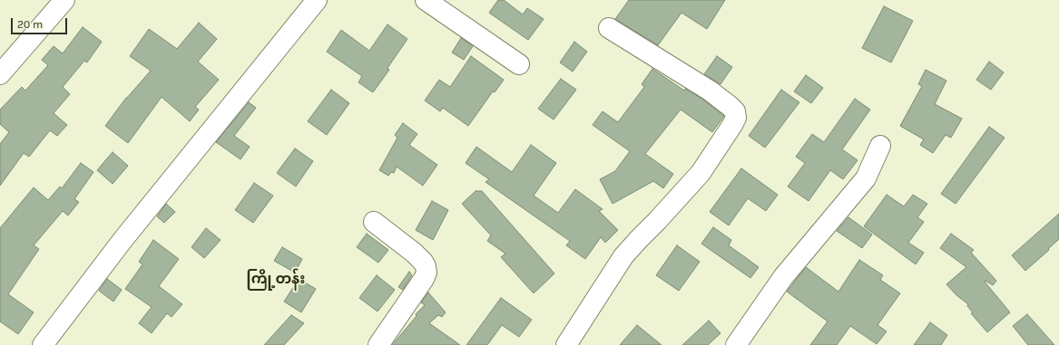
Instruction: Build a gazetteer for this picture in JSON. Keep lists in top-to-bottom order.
{
  "districts": ["ကြို့တန်း"],
  "scale_bar": "20 m"
}
